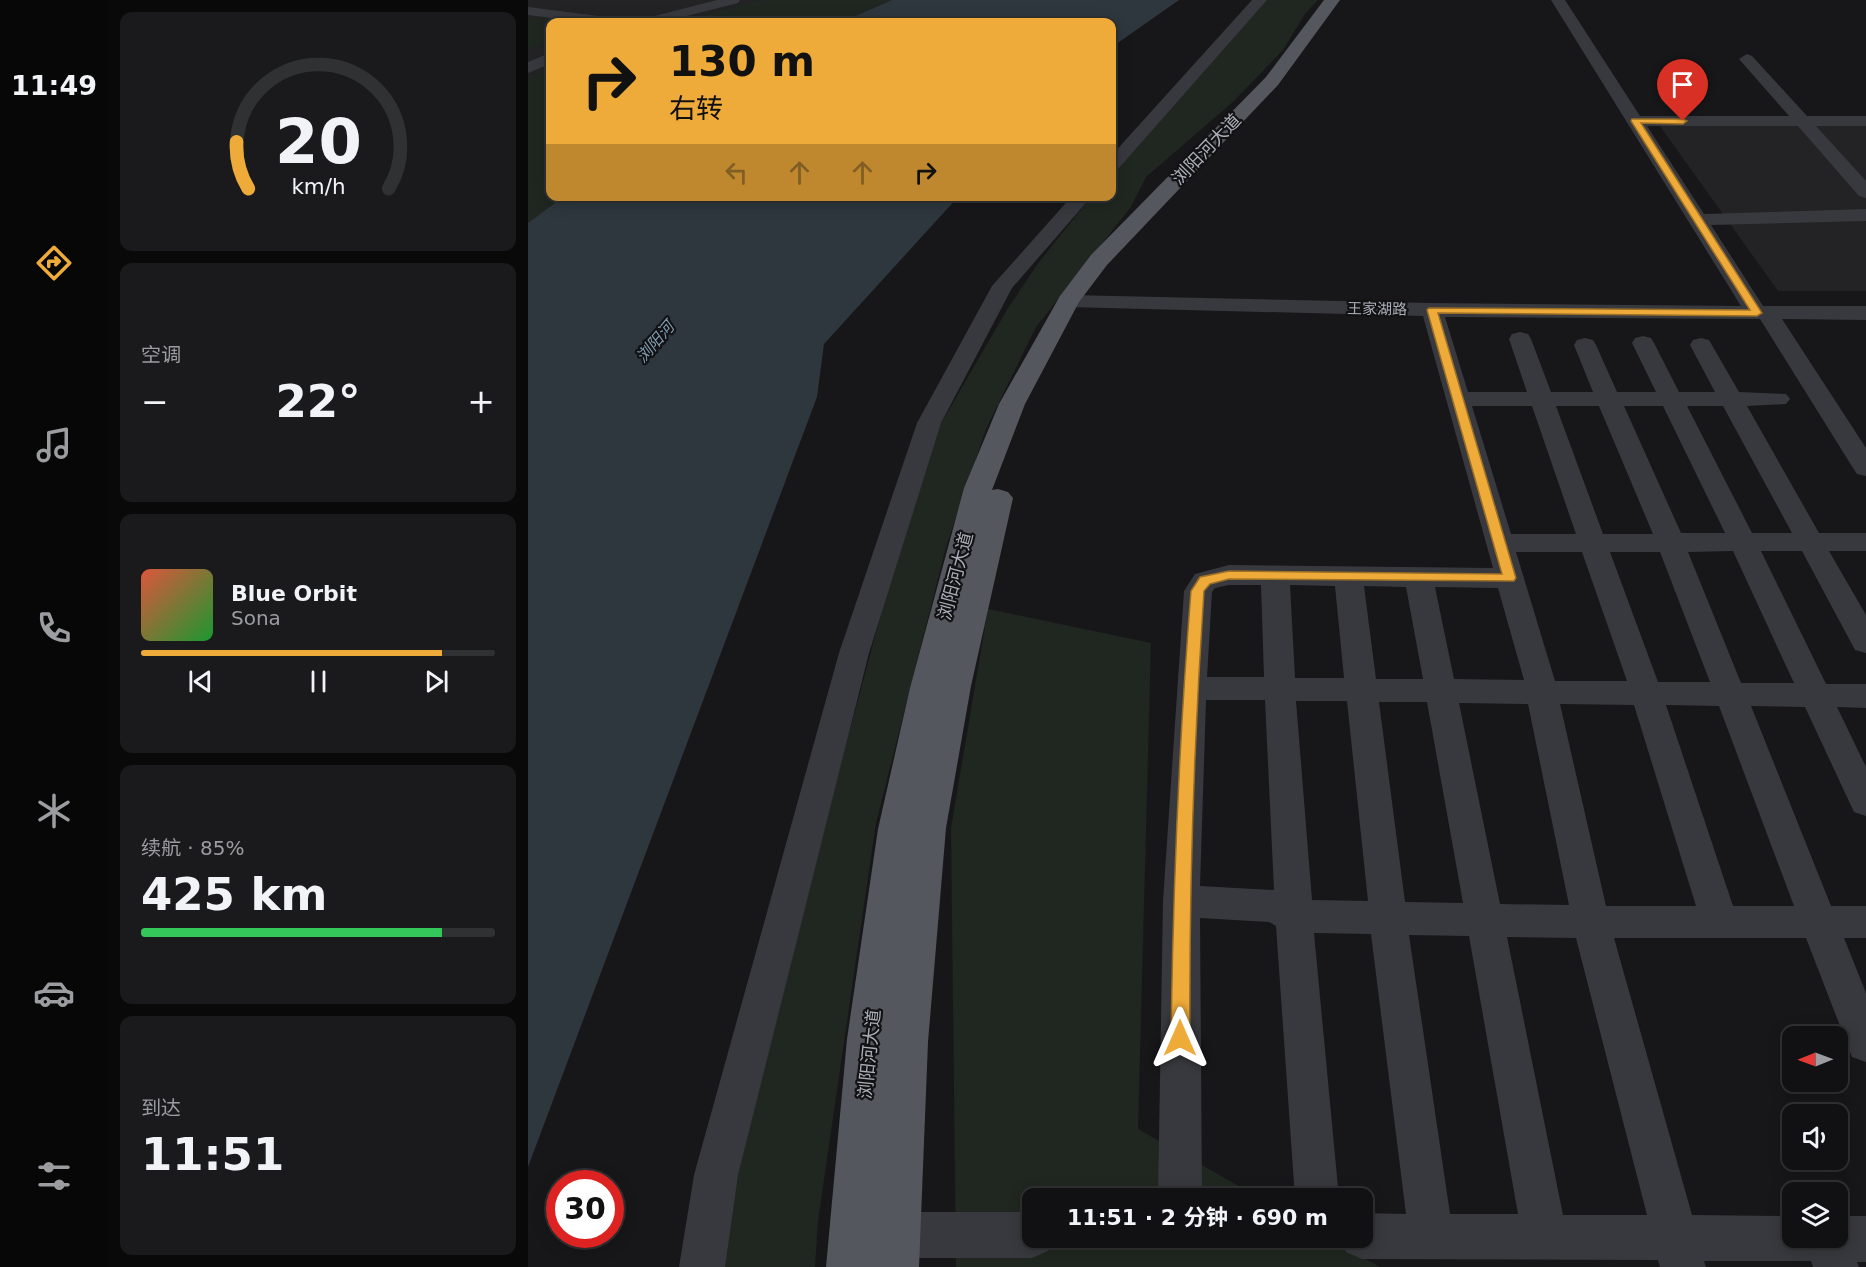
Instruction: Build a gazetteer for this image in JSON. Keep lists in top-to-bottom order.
{
  "streets": {
    "main road": ["浏阳河大道"],
    "street": ["王家湖路"]
  },
  "crossings": [
    ["浏阳河大道", "王家湖路"]
  ],
  "water": ["浏阳河"],
  "north": "left",
  "page": {
    "tabs": "11:49",
    "turn": ["130 m", "右转"],
    "tile": [
      "空调",
      ["续航 · 85%", "425 km"],
      ["到达", "11:51"]
    ],
    "heat": ["−", "22°", "+"],
    "song": ["Blue Orbit", "Sona"],
    "limit": "30",
    "trip": "11:51 · 2 分钟 · 690 m",
    "gauge": ["20", "km/h"]
  }
}
